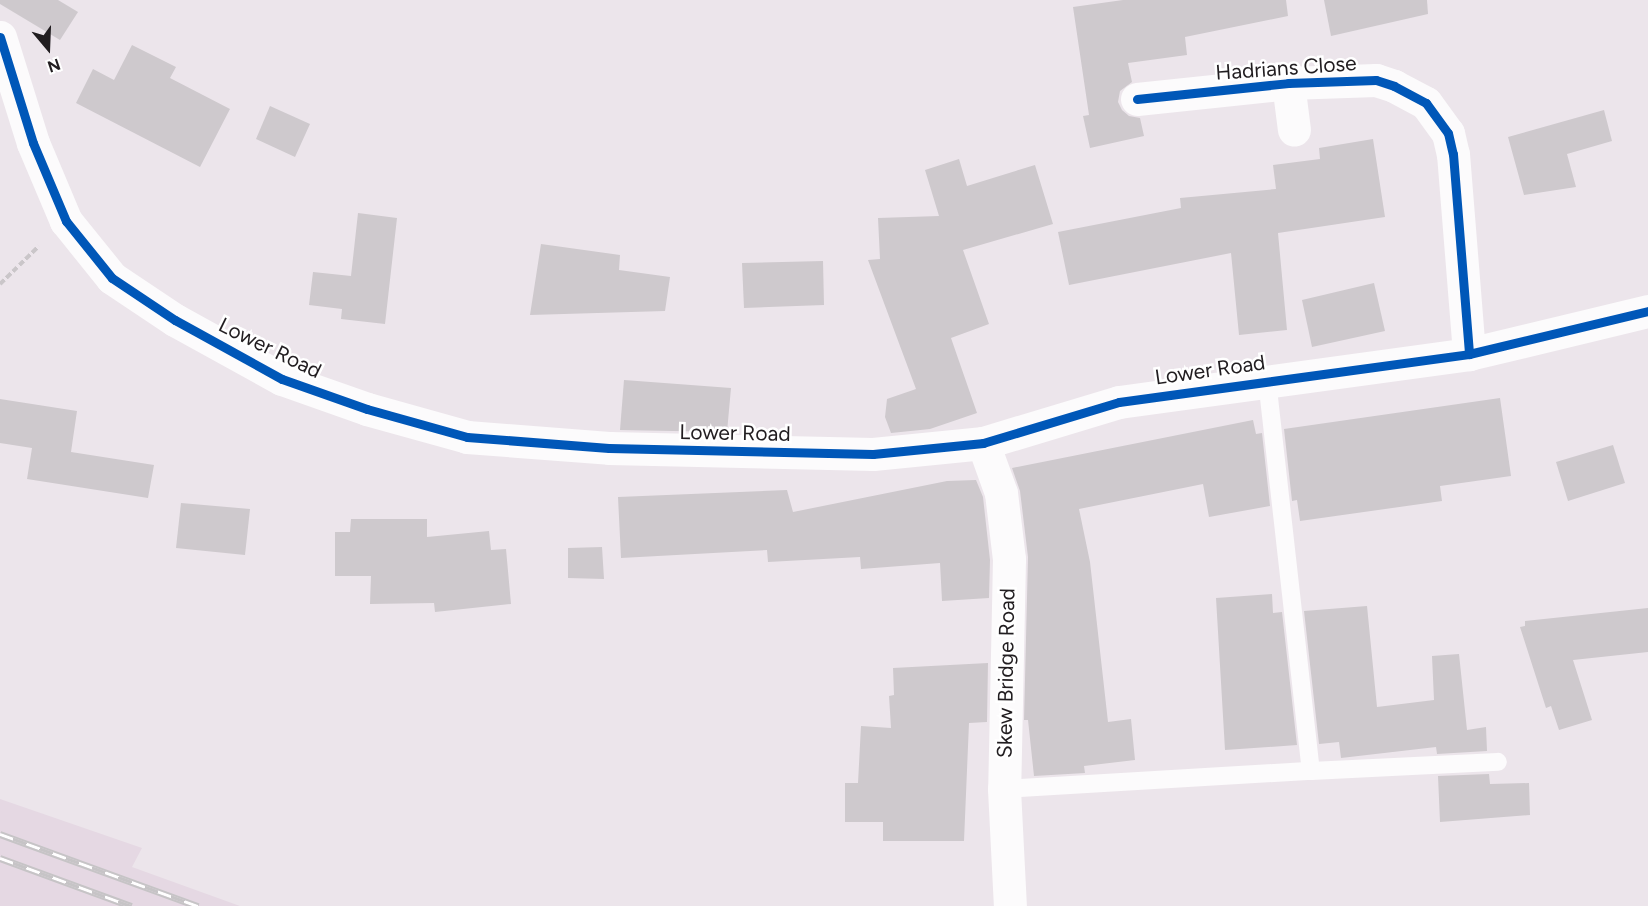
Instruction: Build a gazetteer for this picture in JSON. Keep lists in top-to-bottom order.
{
  "streets": {
    "street": ["Hadrians Close", "Lower Road", "Skew Bridge Road"]
  },
  "crossings": [
    ["Hadrians Close", "Lower Road"],
    ["Lower Road", "Skew Bridge Road"]
  ],
  "north": "bottom"
}
